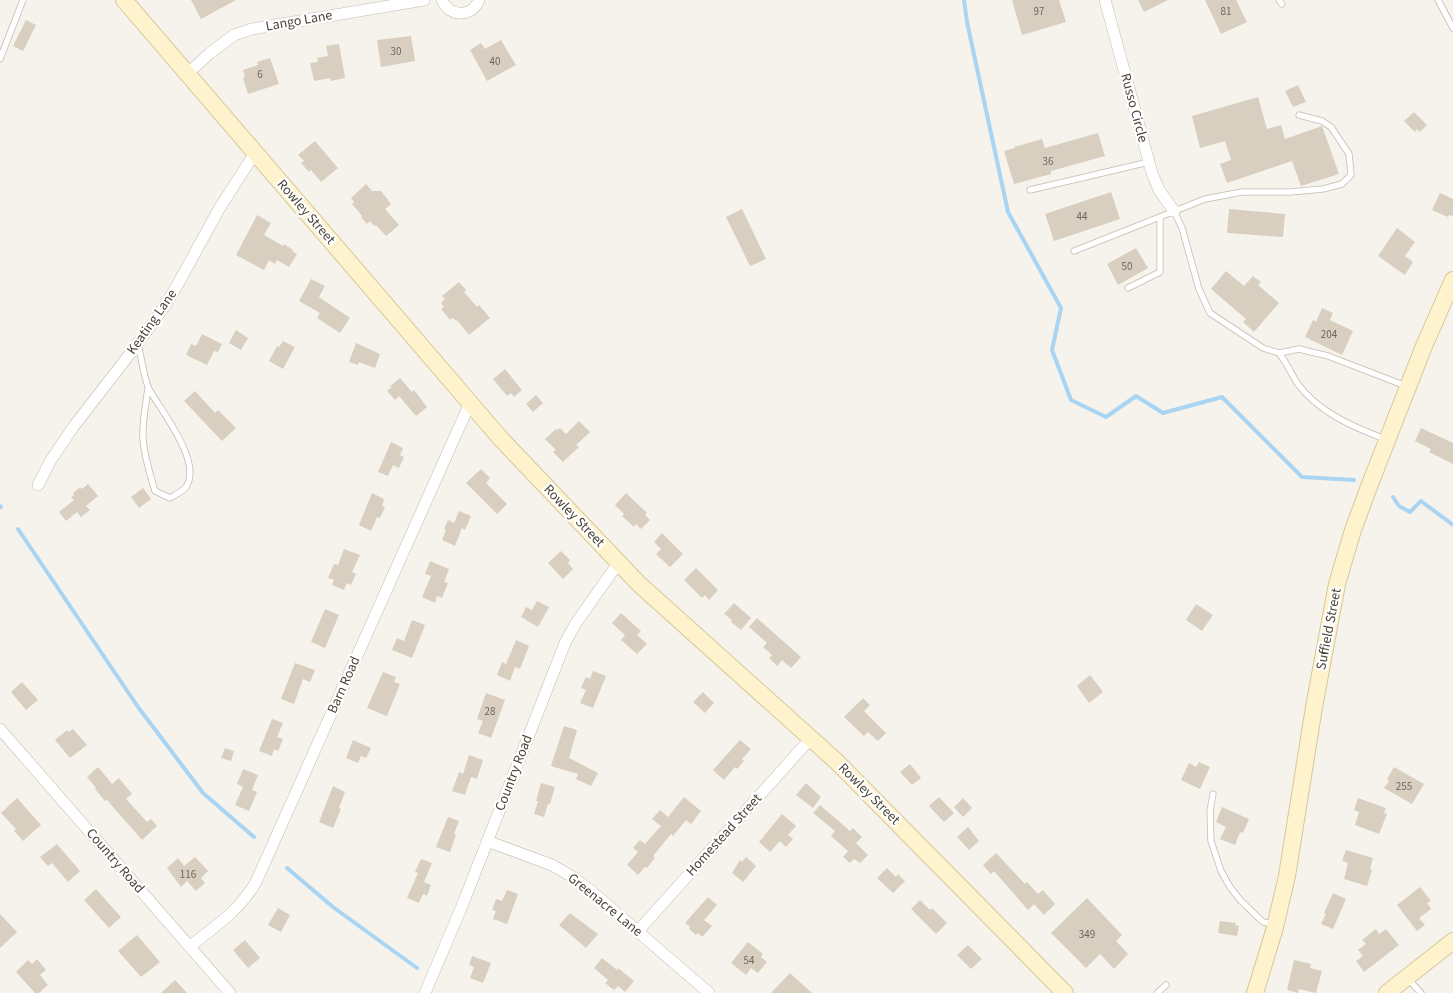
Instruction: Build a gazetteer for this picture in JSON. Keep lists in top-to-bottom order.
{
  "streets": {
    "street": [
      "Lango Lane",
      "Russo Circle",
      "Rowley Street",
      "Keating Lane",
      "Suffield Street",
      "Barn Road",
      "Country Road",
      "Homestead Street",
      "Greenacre Lane"
    ]
  },
  "crossings": [
    ["Lango Lane", "Rowley Street"],
    ["Rowley Street", "Keating Lane"],
    ["Rowley Street", "Barn Road"],
    ["Rowley Street", "Country Road"],
    ["Rowley Street", "Homestead Street"],
    ["Barn Road", "Country Road"],
    ["Country Road", "Greenacre Lane"],
    ["Homestead Street", "Greenacre Lane"]
  ],
  "house_numbers": [
    "97",
    "81",
    "30",
    "40",
    "6",
    "36",
    "44",
    "50",
    "204",
    "28",
    "255",
    "116",
    "349",
    "54"
  ]
}
